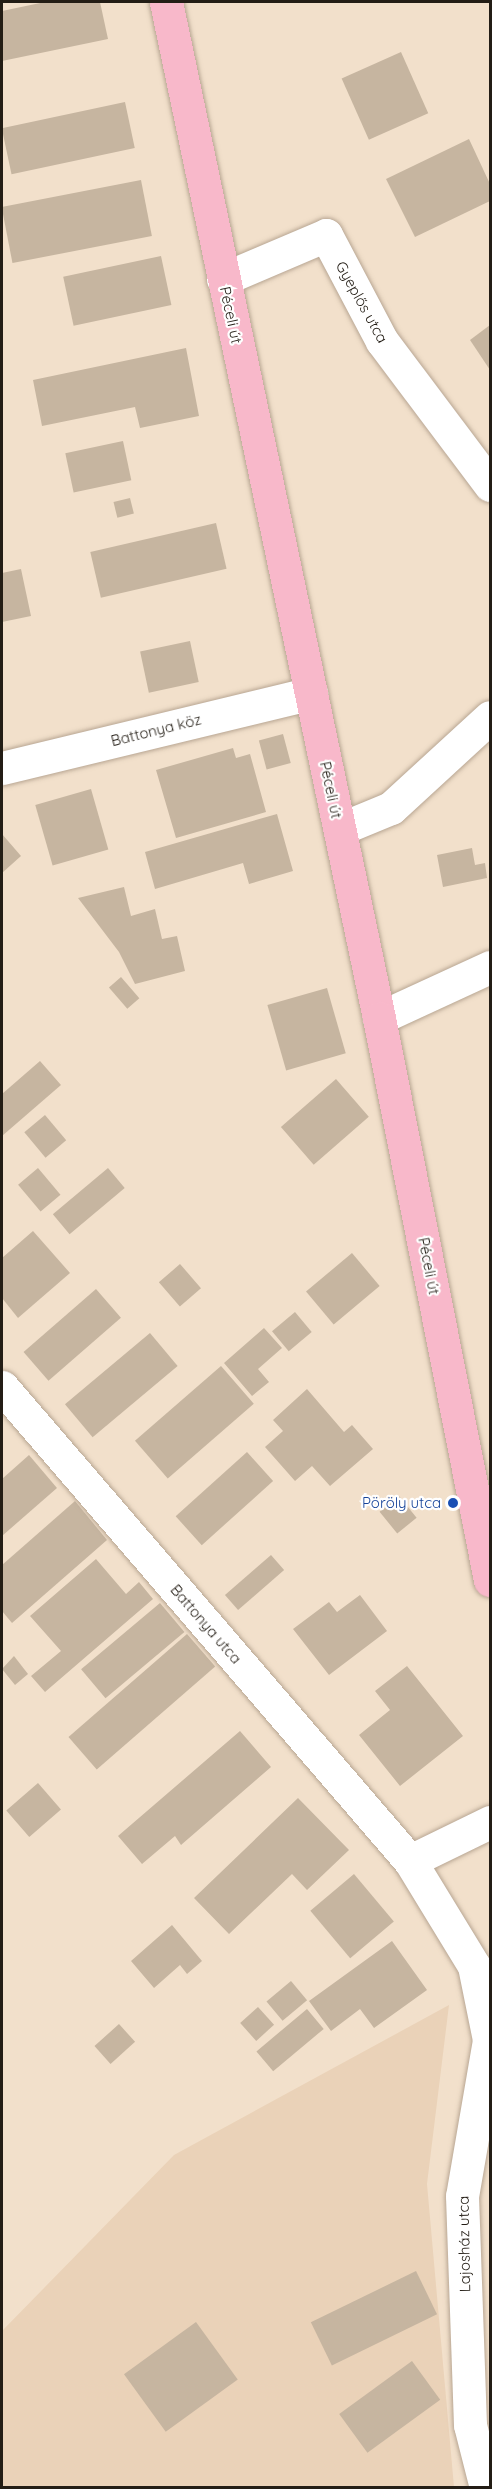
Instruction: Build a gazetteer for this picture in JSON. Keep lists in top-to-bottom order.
{
  "streets": {
    "main road": ["Péceli út"],
    "street": [
      "Gyeplős utca",
      "Battonya köz",
      "Battonya utca",
      "Lajosház utca"
    ]
  },
  "crossings": [
    ["Gyeplős utca", "Péceli út"],
    ["Péceli út", "Battonya köz"],
    ["Battonya utca", "Lajosház utca"]
  ],
  "places": ["Pöröly utca"]
}
